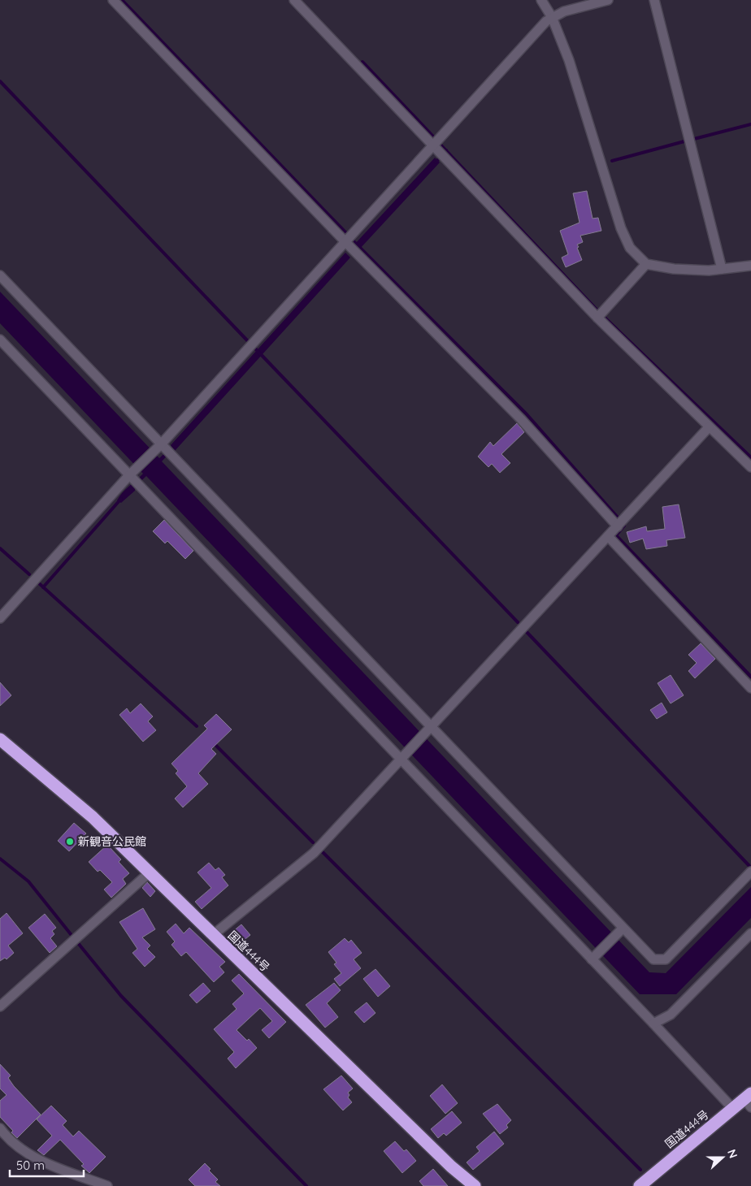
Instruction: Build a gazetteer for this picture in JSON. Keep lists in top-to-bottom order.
{
  "streets": {
    "highway": ["国道444号"]
  },
  "places": ["新観音公民館"],
  "scale_bar": "50 m",
  "north": "right"
}
